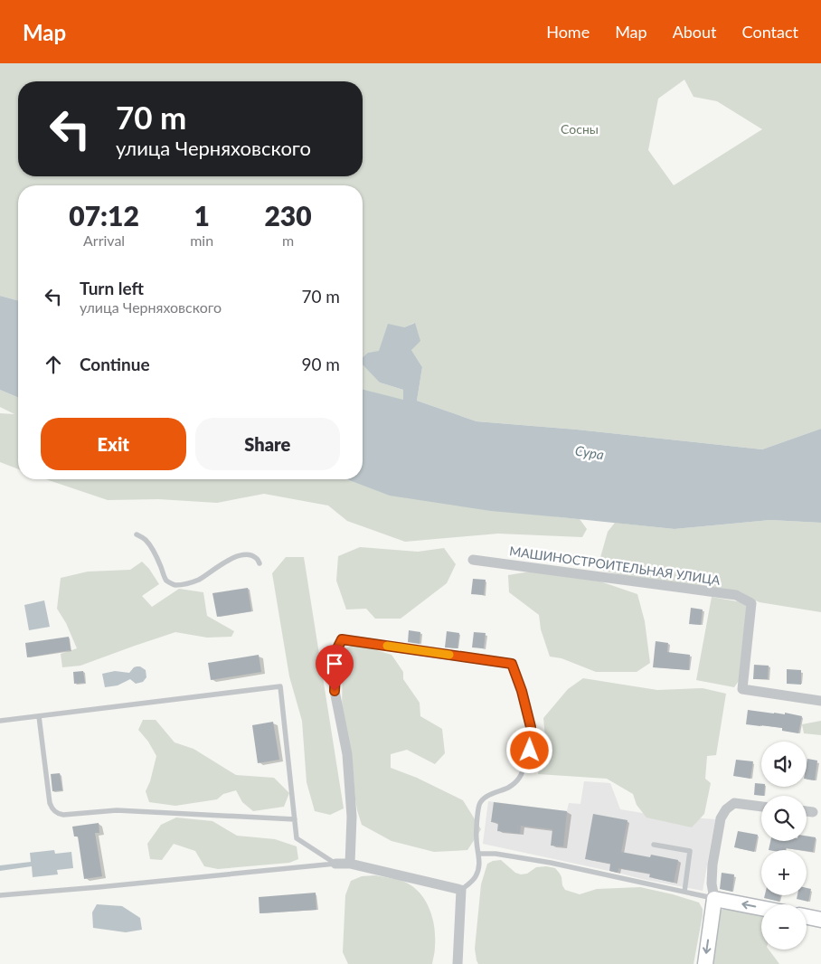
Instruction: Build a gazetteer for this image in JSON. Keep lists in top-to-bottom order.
{
  "streets": {
    "street": ["МАШИНОСТРОИТЕЛЬНАЯ УЛИЦА"]
  },
  "water": ["Сура"],
  "parks": ["Сосны"],
  "page": {
    "header": "Map",
    "nav": [
      "Home",
      "Map",
      "About",
      "Contact"
    ],
    "turn": ["70 m", "улица Черняховского"],
    "eta": [
      "07:12",
      "Arrival",
      "1",
      "min",
      "230",
      "m"
    ],
    "list": [
      {
        "name": "Turn left",
        "note": "улица Черняховского",
        "value": "70 m"
      },
      {
        "name": "Continue",
        "value": "90 m"
      }
    ],
    "buttons": ["Exit", "Share"],
    "map_buttons": ["+", "−"]
  }
}
